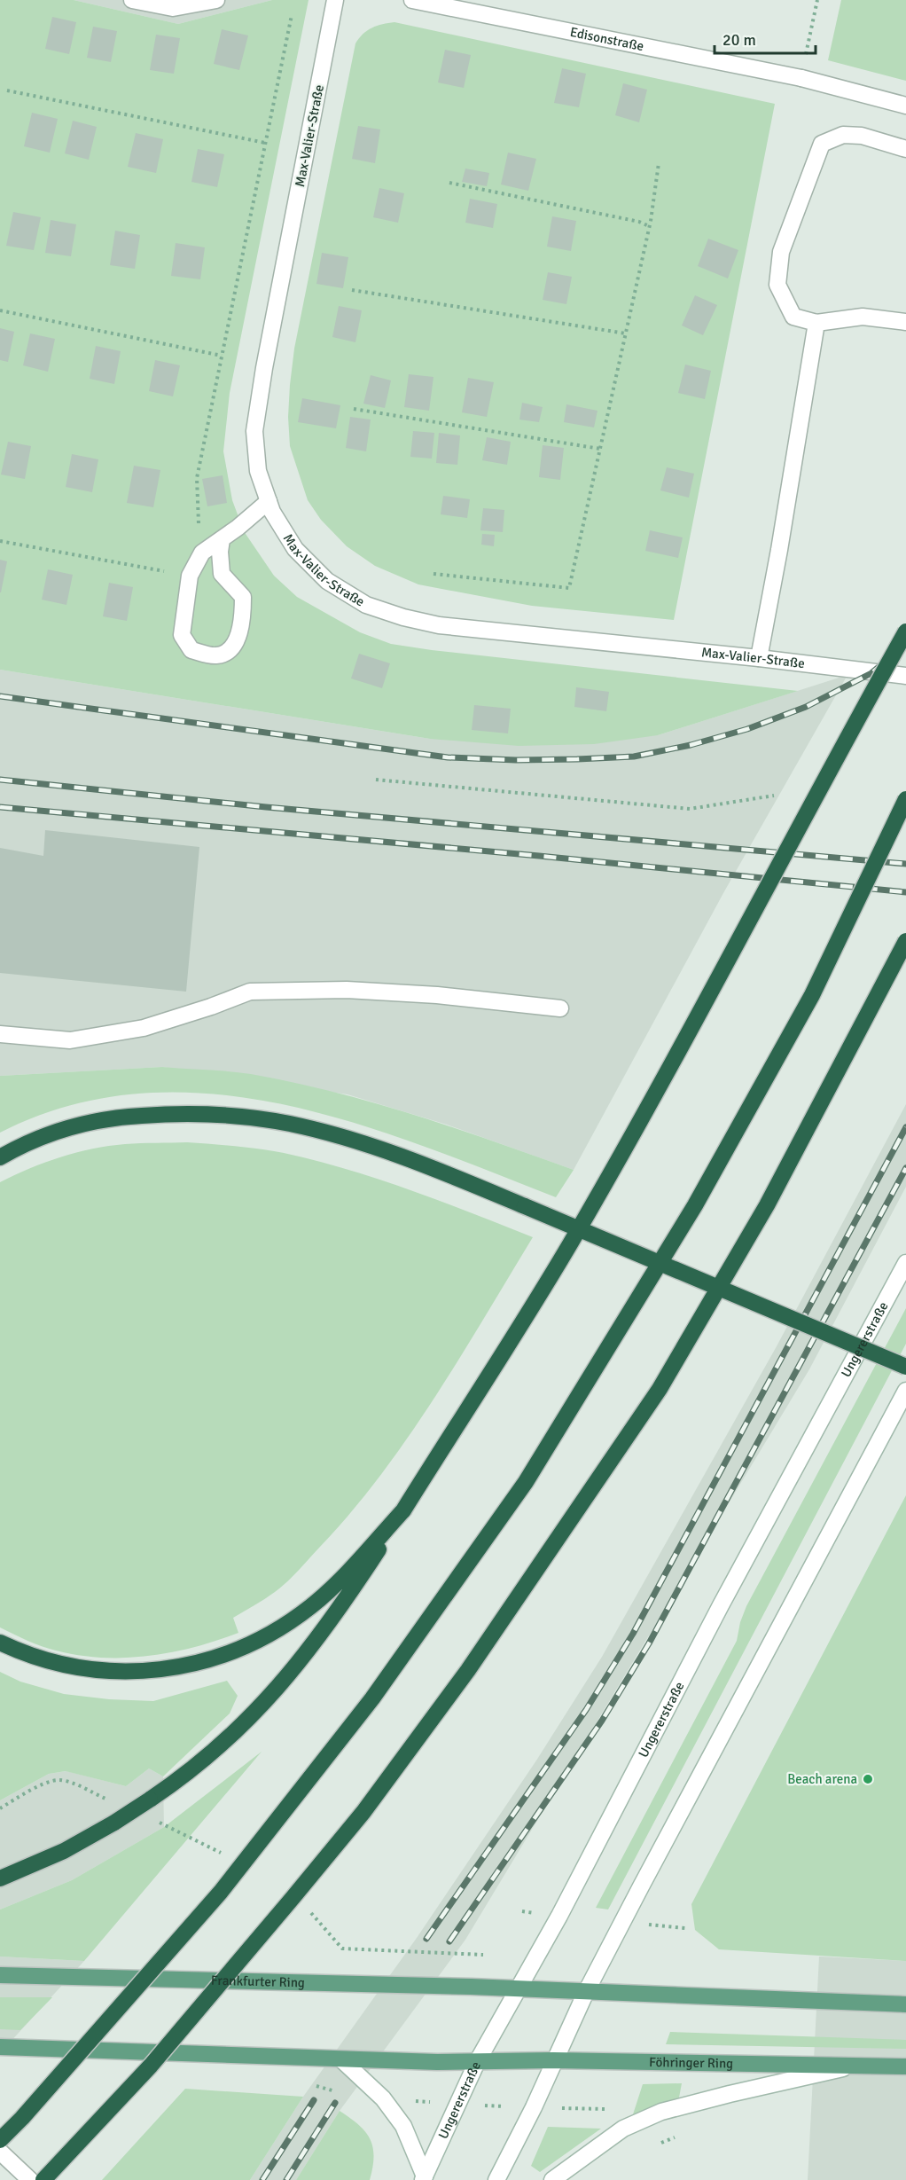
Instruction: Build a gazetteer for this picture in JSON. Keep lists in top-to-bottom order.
{
  "streets": {
    "main road": [
      "Edisonstraße",
      "Max-Valier-Straße",
      "Ungererstraße",
      "Frankfurter Ring",
      "Föhringer Ring"
    ]
  },
  "crossings": [
    ["Ungererstraße", "Frankfurter Ring"],
    ["Ungererstraße", "Föhringer Ring"]
  ],
  "places": ["Beach arena"],
  "scale_bar": "20 m"
}
